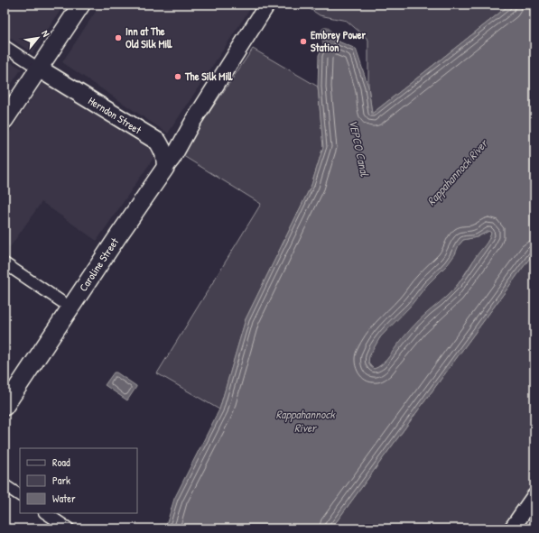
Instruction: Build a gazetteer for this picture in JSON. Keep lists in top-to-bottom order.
{
  "streets": {
    "main road": ["Herndon Street", "Caroline Street"]
  },
  "crossings": [
    ["Herndon Street", "Caroline Street"]
  ],
  "water": ["VEPCO Canal", "Rappahannock River"],
  "places": ["Inn at The Old Silk Mill", "Embrey Power Station", "The Silk Mill"],
  "legend": ["Road", "Park", "Water"],
  "north": "top right"
}
